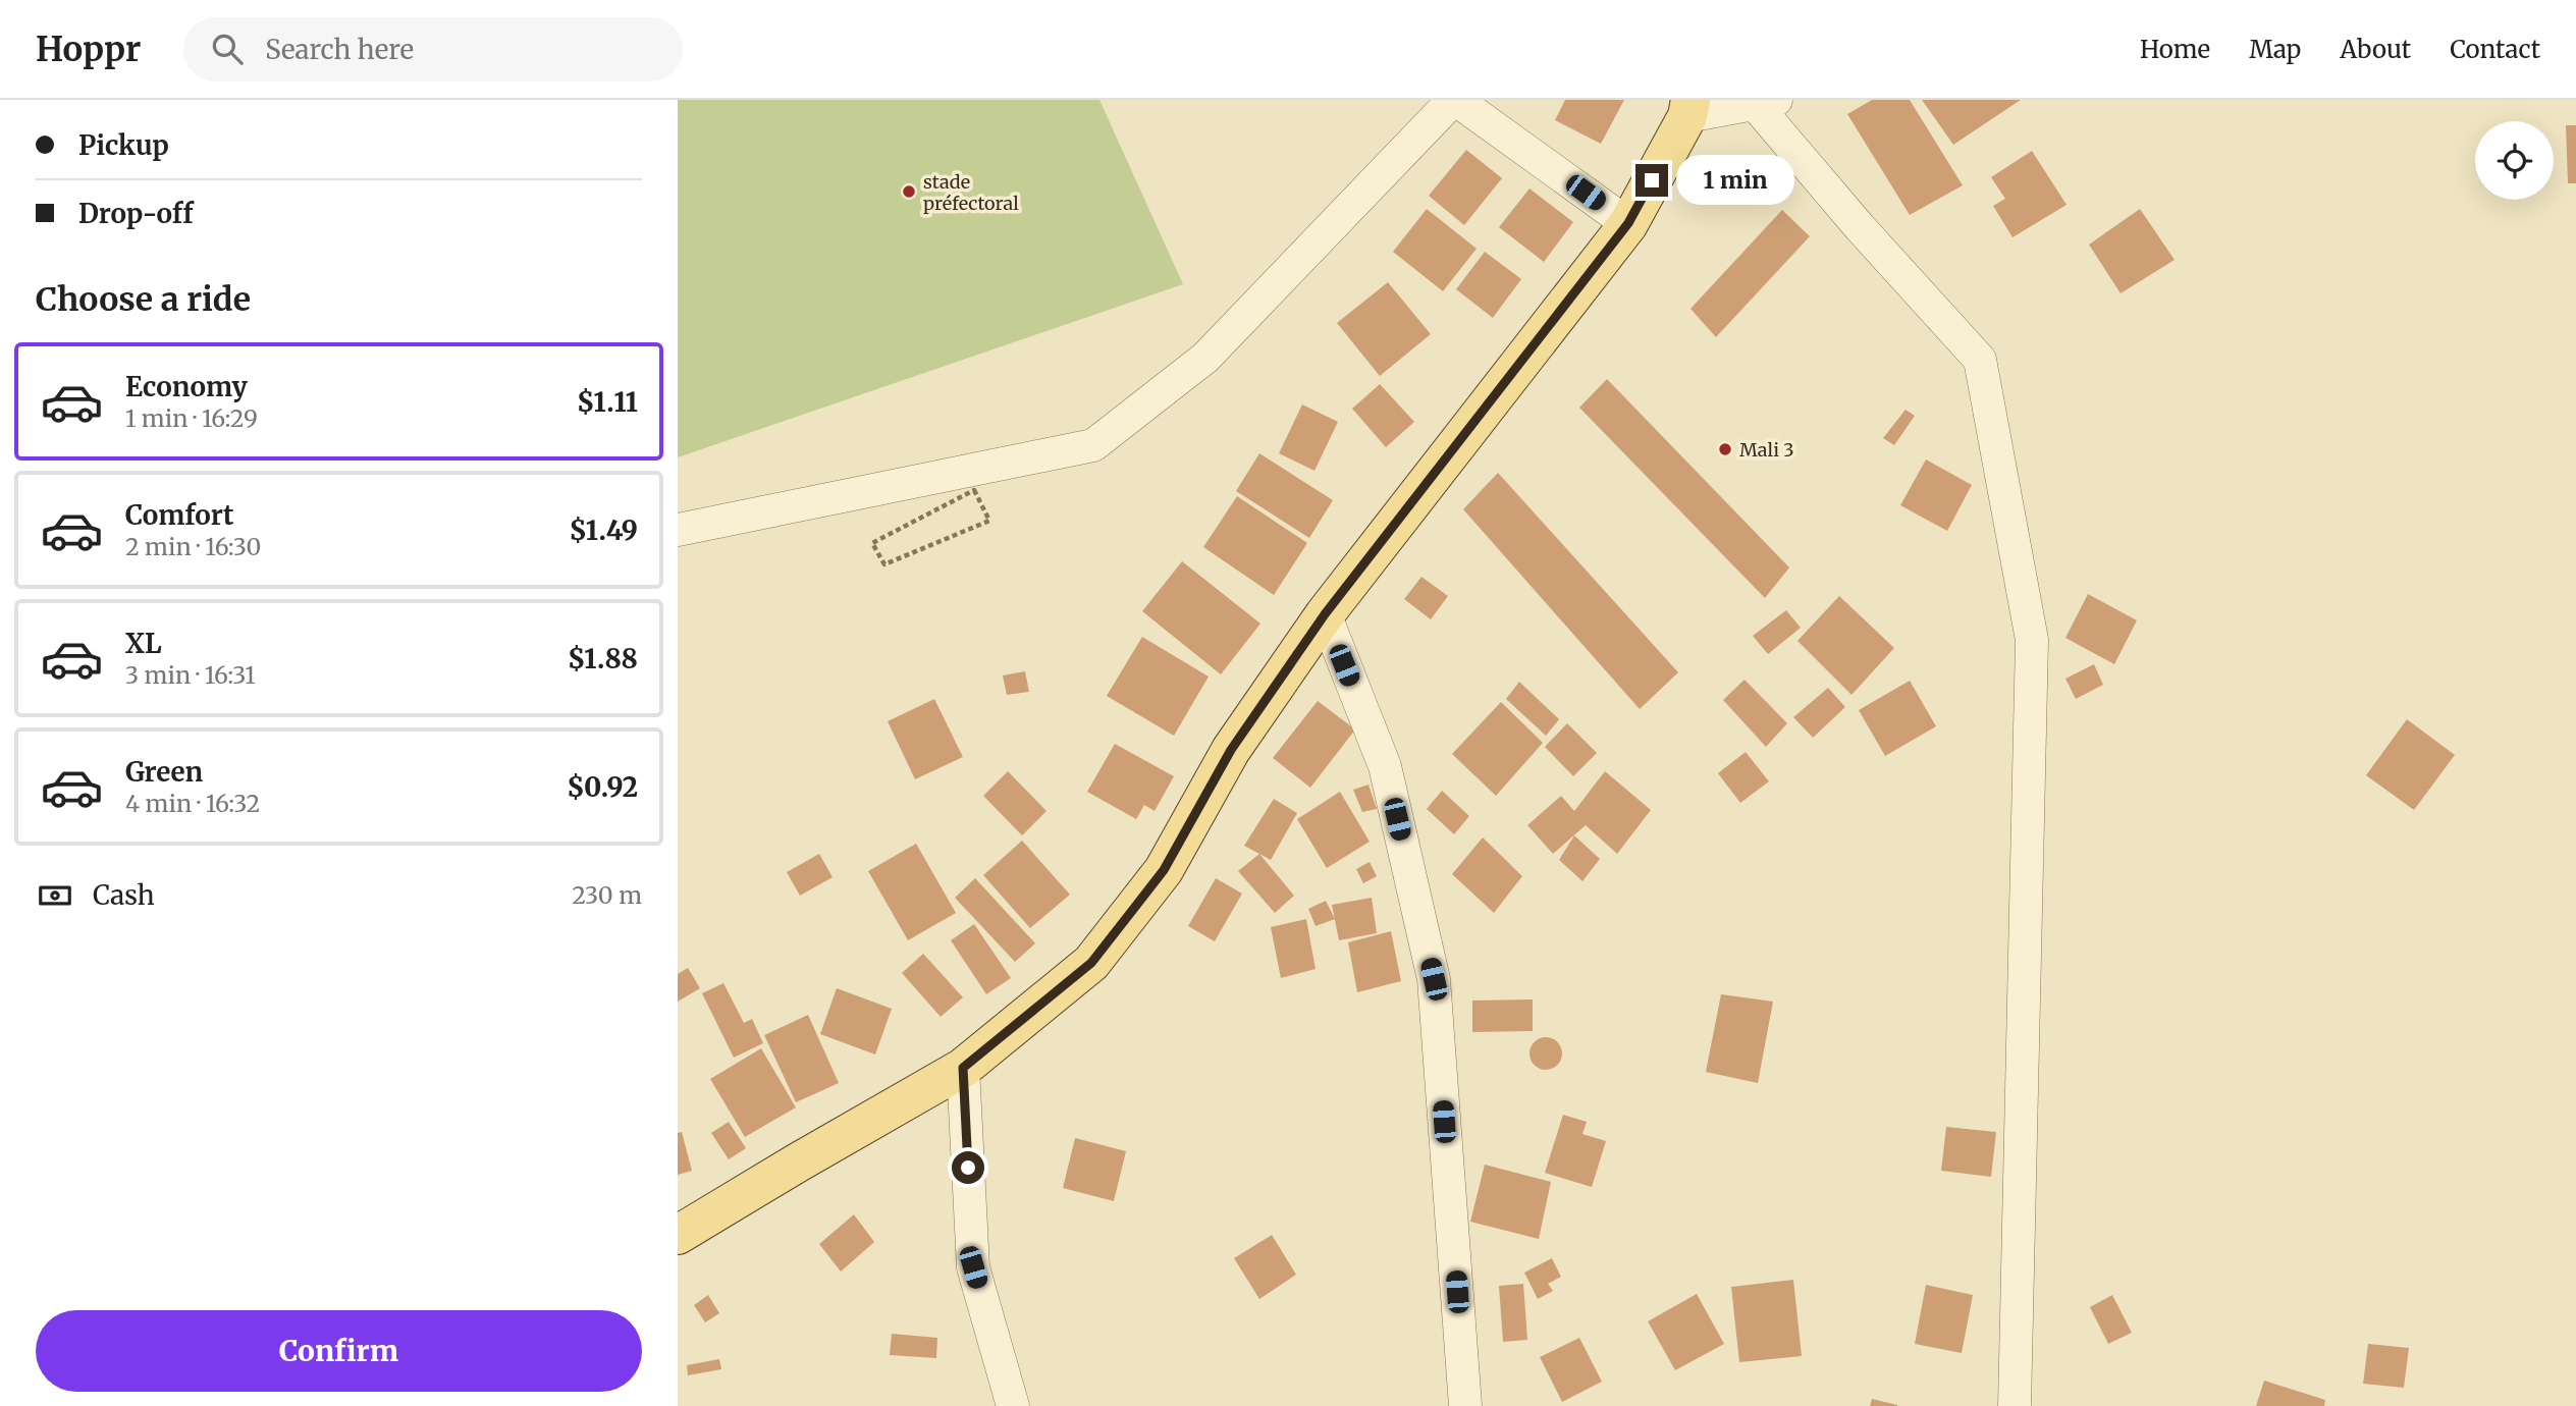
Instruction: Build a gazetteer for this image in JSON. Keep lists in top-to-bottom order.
{
  "places": ["stade préfectoral", "Mali 3"],
  "page": {
    "header": "Hoppr",
    "search": "Search here",
    "nav": [
      "Home",
      "Map",
      "About",
      "Contact"
    ],
    "banner": ["Pickup", "Drop-off"],
    "bubble": "1 min",
    "heading": "Choose a ride",
    "list": [
      {
        "name": "Economy",
        "note": "1 min · 16:29",
        "value": "$1.11"
      },
      {
        "name": "Comfort",
        "note": "2 min · 16:30",
        "value": "$1.49"
      },
      {
        "name": "XL",
        "note": "3 min · 16:31",
        "value": "$1.88"
      },
      {
        "name": "Green",
        "note": "4 min · 16:32",
        "value": "$0.92"
      }
    ],
    "pay": ["Cash", "230 m"],
    "buttons": "Confirm"
  }
}
